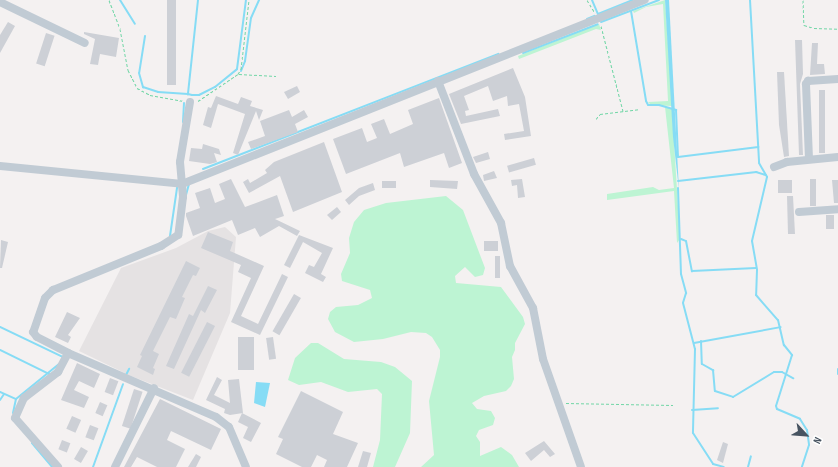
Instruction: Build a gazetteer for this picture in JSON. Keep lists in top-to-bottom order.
{
  "north": "bottom right"
}
